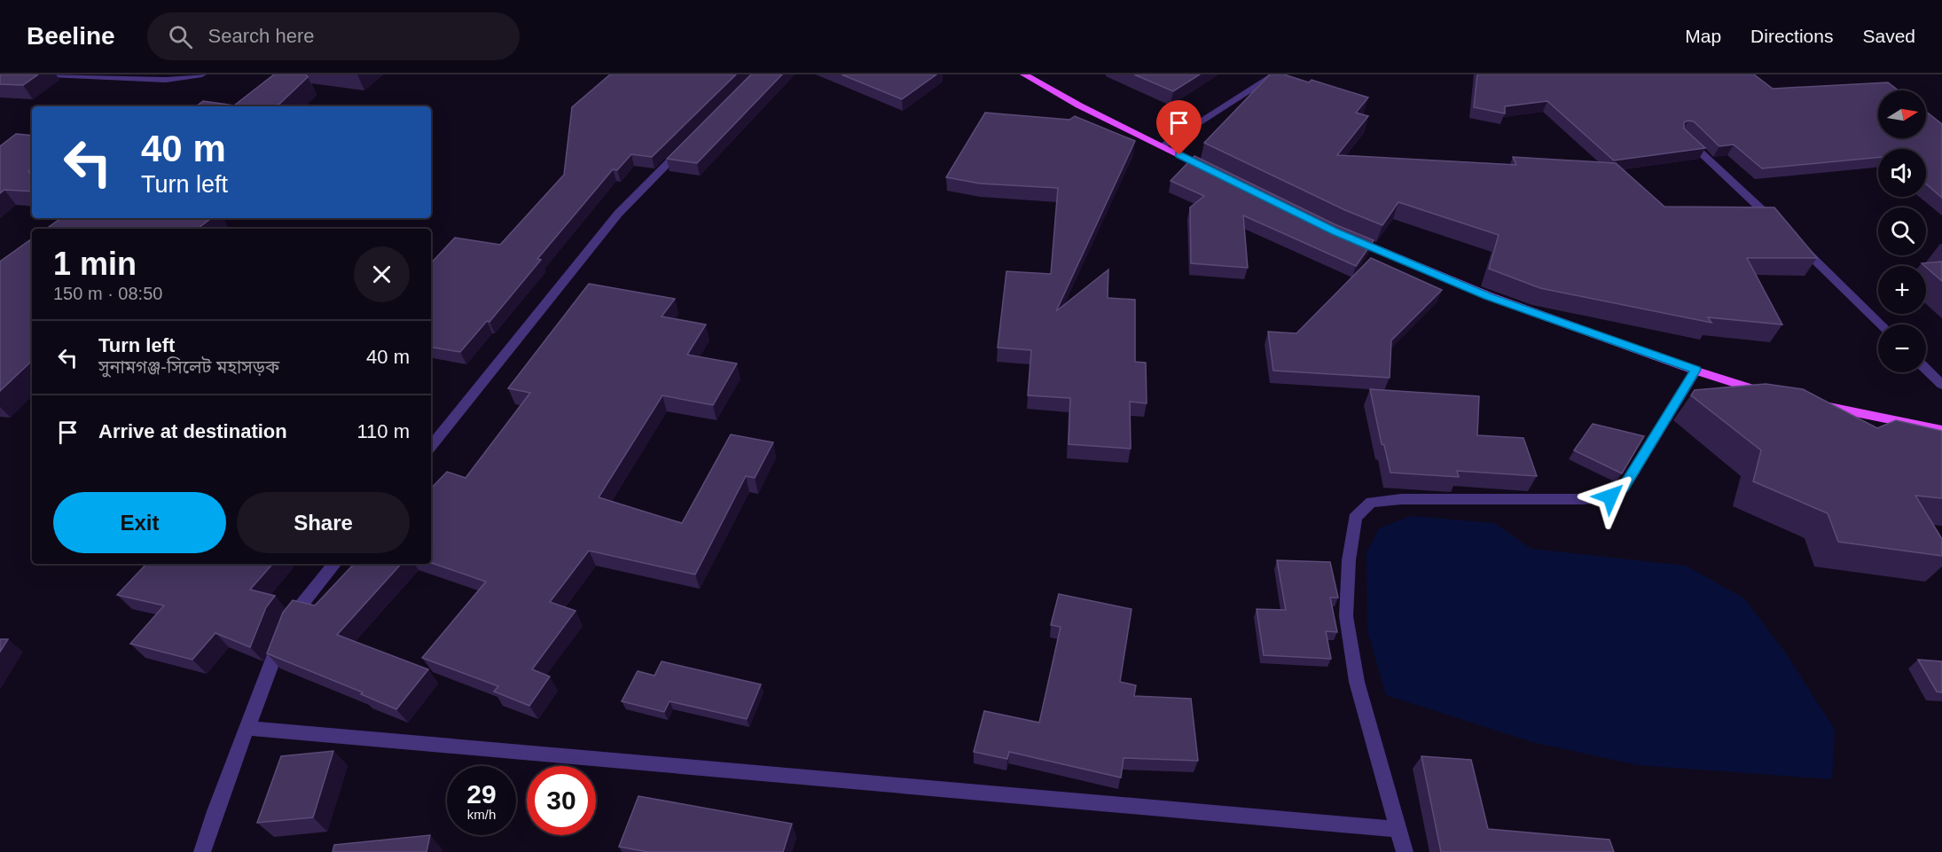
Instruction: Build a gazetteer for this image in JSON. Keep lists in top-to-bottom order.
{
  "north": "right",
  "page": {
    "header": "Beeline",
    "search": "Search here",
    "nav": ["Map", "Directions", "Saved"],
    "map_buttons": ["+", "−"],
    "turn": ["40 m", "Turn left"],
    "heading": ["1 min", "150 m · 08:50"],
    "list": [
      {
        "name": "Turn left",
        "note": "সুনামগঞ্জ-সিলেট মহাসড়ক",
        "value": "40 m"
      },
      {
        "name": "Arrive at destination",
        "value": "110 m"
      }
    ],
    "buttons": ["Exit", "Share"],
    "speed": "29 km/h",
    "limit": "30"
  }
}
